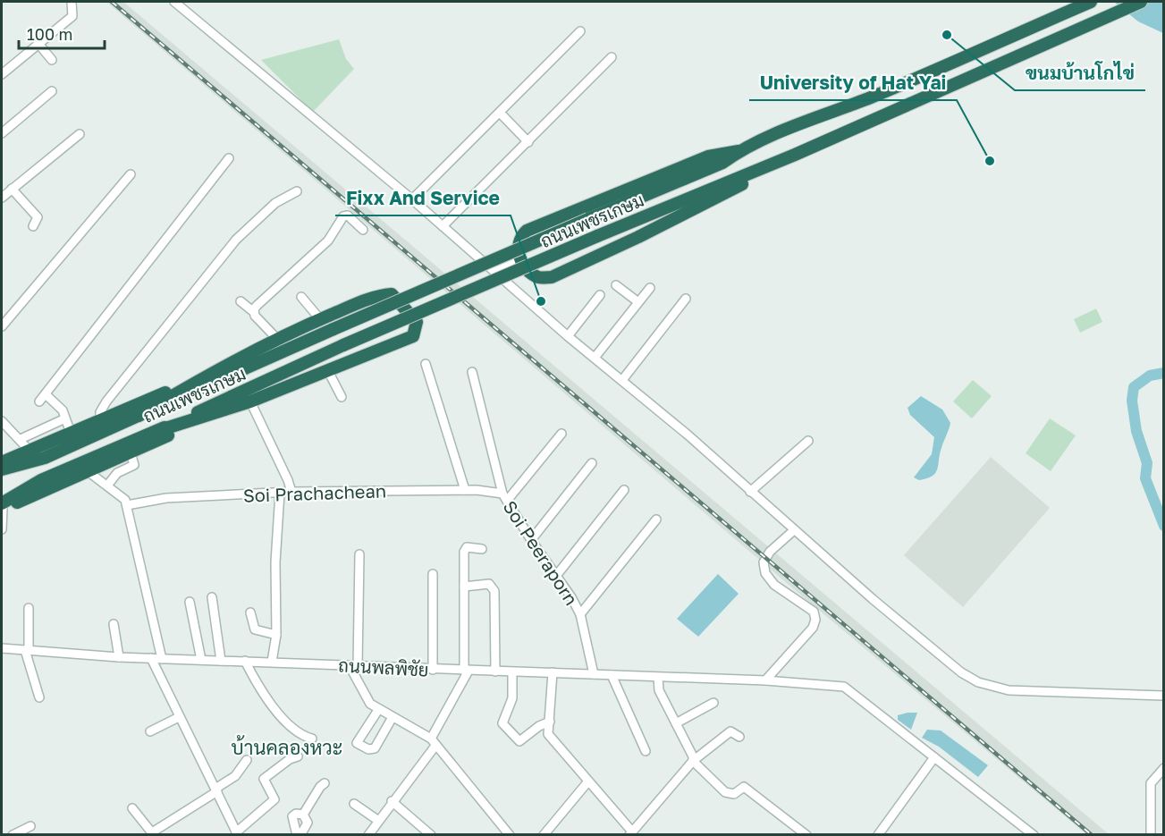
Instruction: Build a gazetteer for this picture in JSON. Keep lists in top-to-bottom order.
{
  "streets": {
    "highway": ["ถนนเพชรเกษม"],
    "street": ["Soi Prachachean", "Soi Peeraporn", "ถนนพลพิชัย"]
  },
  "crossings": [
    ["Soi Prachachean", "Soi Peeraporn"],
    ["Soi Peeraporn", "ถนนพลพิชัย"]
  ],
  "districts": ["บ้านคลองหวะ"],
  "places": ["ขนมบ้านโกไข่", "University of Hat Yai", "Fixx And Service"],
  "scale_bar": "100 m"
}
